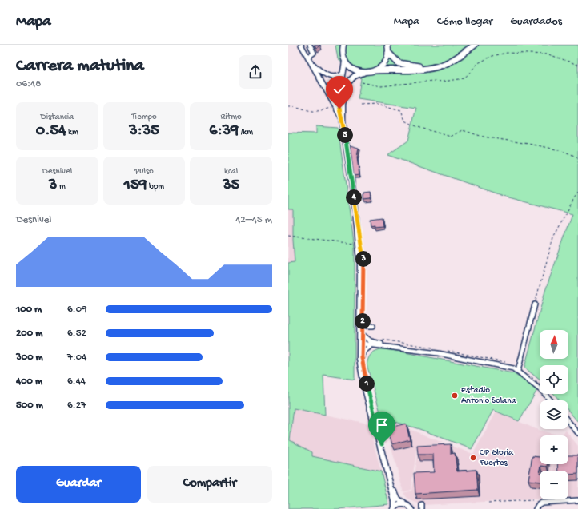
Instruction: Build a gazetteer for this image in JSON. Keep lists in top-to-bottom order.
{
  "places": ["Estadio Antonio Solana", "CP Gloria Fuertes"],
  "north": "top",
  "page": {
    "header": "Mapa",
    "nav": ["Mapa", "Cómo llegar", "Guardados"],
    "heading": ["Carrera matutina", "06:48"],
    "stats": [
      ["Distancia", "0.54 km"],
      ["Tiempo", "3:35"],
      ["Ritmo", "6:39 /km"],
      ["Desnivel", "3 m"],
      ["Pulso", "159 bpm"],
      ["kcal", "35"]
    ],
    "pins": [
      "5",
      "4",
      "3",
      "2",
      "1"
    ],
    "chart": ["Desnivel", "42–45 m"],
    "list": [
      {
        "name": "100 m",
        "note": "6:09"
      },
      {
        "name": "200 m",
        "note": "6:52"
      },
      {
        "name": "300 m",
        "note": "7:04"
      },
      {
        "name": "400 m",
        "note": "6:44"
      },
      {
        "name": "500 m",
        "note": "6:27"
      }
    ],
    "map_buttons": ["+", "−"],
    "buttons": ["Guardar", "Compartir"]
  }
}
